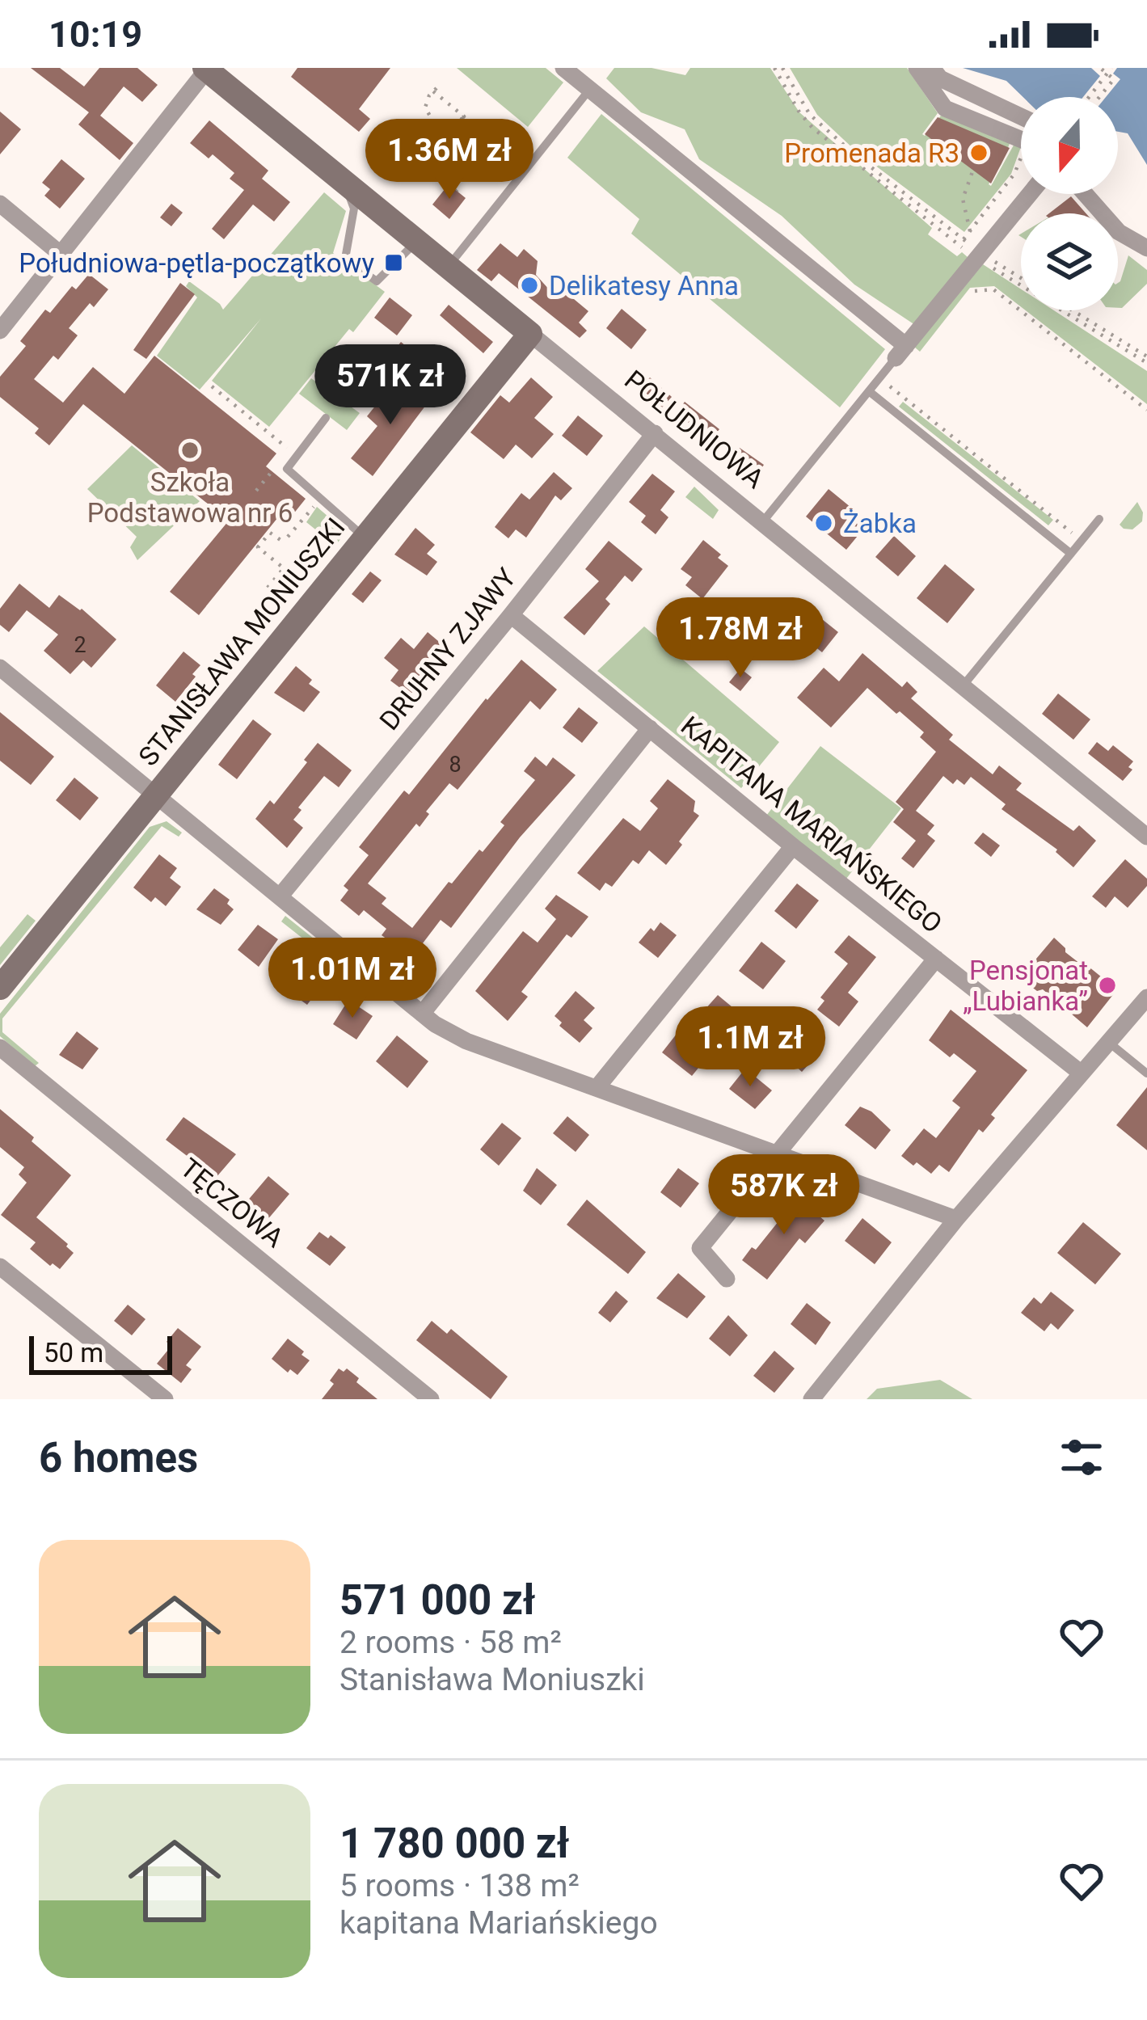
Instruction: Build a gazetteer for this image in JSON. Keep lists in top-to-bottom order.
{
  "streets": {
    "street": [
      "POŁUDNIOWA",
      "STANISŁAWA MONIUSZKI",
      "DRUHNY ZJAWY",
      "KAPITANA MARIAŃSKIEGO",
      "TĘCZOWA"
    ]
  },
  "crossings": [
    ["POŁUDNIOWA", "STANISŁAWA MONIUSZKI"],
    ["POŁUDNIOWA", "DRUHNY ZJAWY"],
    ["DRUHNY ZJAWY", "KAPITANA MARIAŃSKIEGO"]
  ],
  "places": {
    "other": [
      "Promenada R3",
      "Delikatesy Anna",
      "Szkoła Podstawowa nr 6",
      "Żabka",
      "Pensjonat „Lubianka”"
    ],
    "transit": ["Południowa-pętla-początkowy"]
  },
  "house_numbers": ["2", "8"],
  "scale_bar": "50 m",
  "north": "bottom",
  "page": {
    "status": "10:19",
    "price": [
      "1.36M zł",
      "571K zł",
      "1.78M zł",
      "1.01M zł",
      "1.1M zł",
      "587K zł"
    ],
    "scale": "50 m",
    "heading": "6 homes",
    "list": [
      {
        "name": "571 000 zł",
        "note": "2 rooms · 58 m² · Stanisława Moniuszki"
      },
      {
        "name": "1 780 000 zł",
        "note": "5 rooms · 138 m² · kapitana Mariańskiego"
      }
    ]
  }
}
